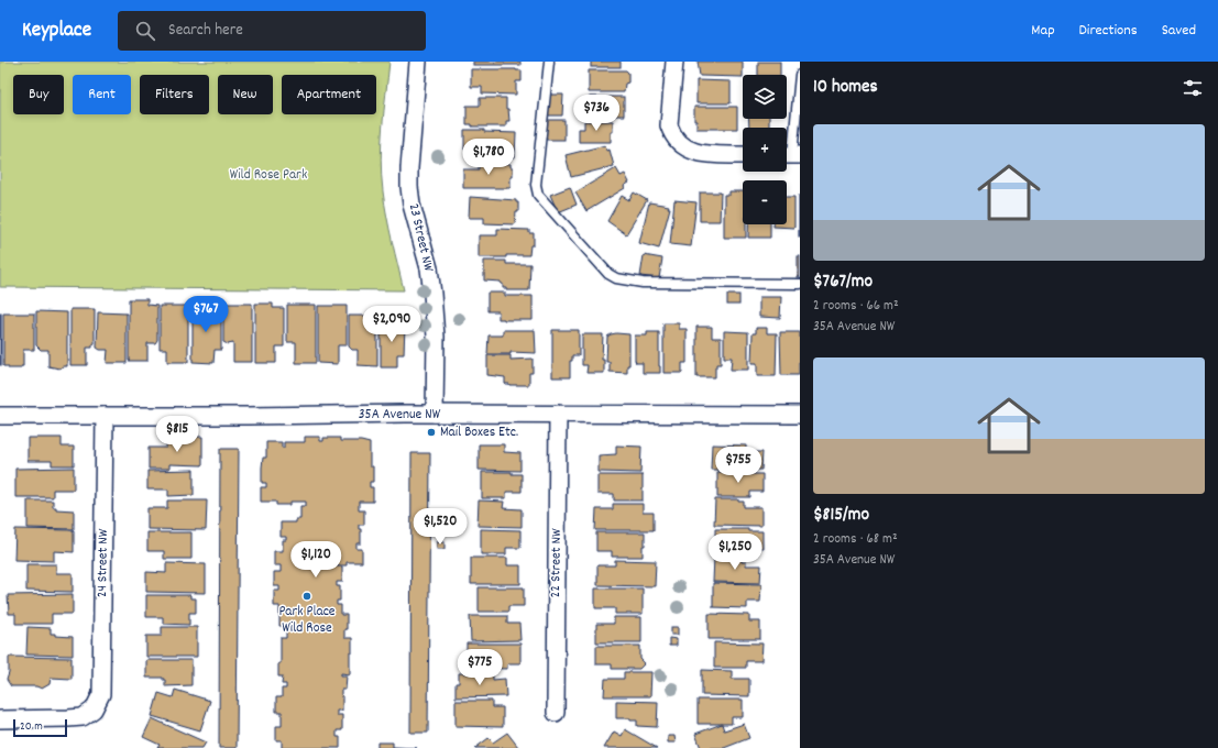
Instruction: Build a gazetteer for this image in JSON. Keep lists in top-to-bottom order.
{
  "streets": {
    "street": [
      "23 Street NW",
      "35A Avenue NW",
      "24 Street NW",
      "22 Street NW"
    ]
  },
  "crossings": [
    ["23 Street NW", "35A Avenue NW"],
    ["35A Avenue NW", "24 Street NW"],
    ["35A Avenue NW", "22 Street NW"]
  ],
  "parks": ["Wild Rose Park"],
  "places": ["Mail Boxes Etc.", "Park Place Wild Rose"],
  "scale_bar": "20 m",
  "page": {
    "header": "Keyplace",
    "search": "Search here",
    "nav": ["Map", "Directions", "Saved"],
    "heading": "10 homes",
    "map_buttons": ["+", "−"],
    "chip": [
      "Buy",
      "Rent",
      "Filters",
      "New",
      "Apartment"
    ],
    "price": [
      "$736",
      "$1,780",
      "$767",
      "$2,090",
      "$815",
      "$755",
      "$1,520",
      "$1,250",
      "$1,120",
      "$775"
    ],
    "list": [
      {
        "name": "$767/mo",
        "note": "2 rooms · 66 m² · 35A Avenue NW"
      },
      {
        "name": "$815/mo",
        "note": "2 rooms · 68 m² · 35A Avenue NW"
      }
    ],
    "scale": "20 m"
  }
}
